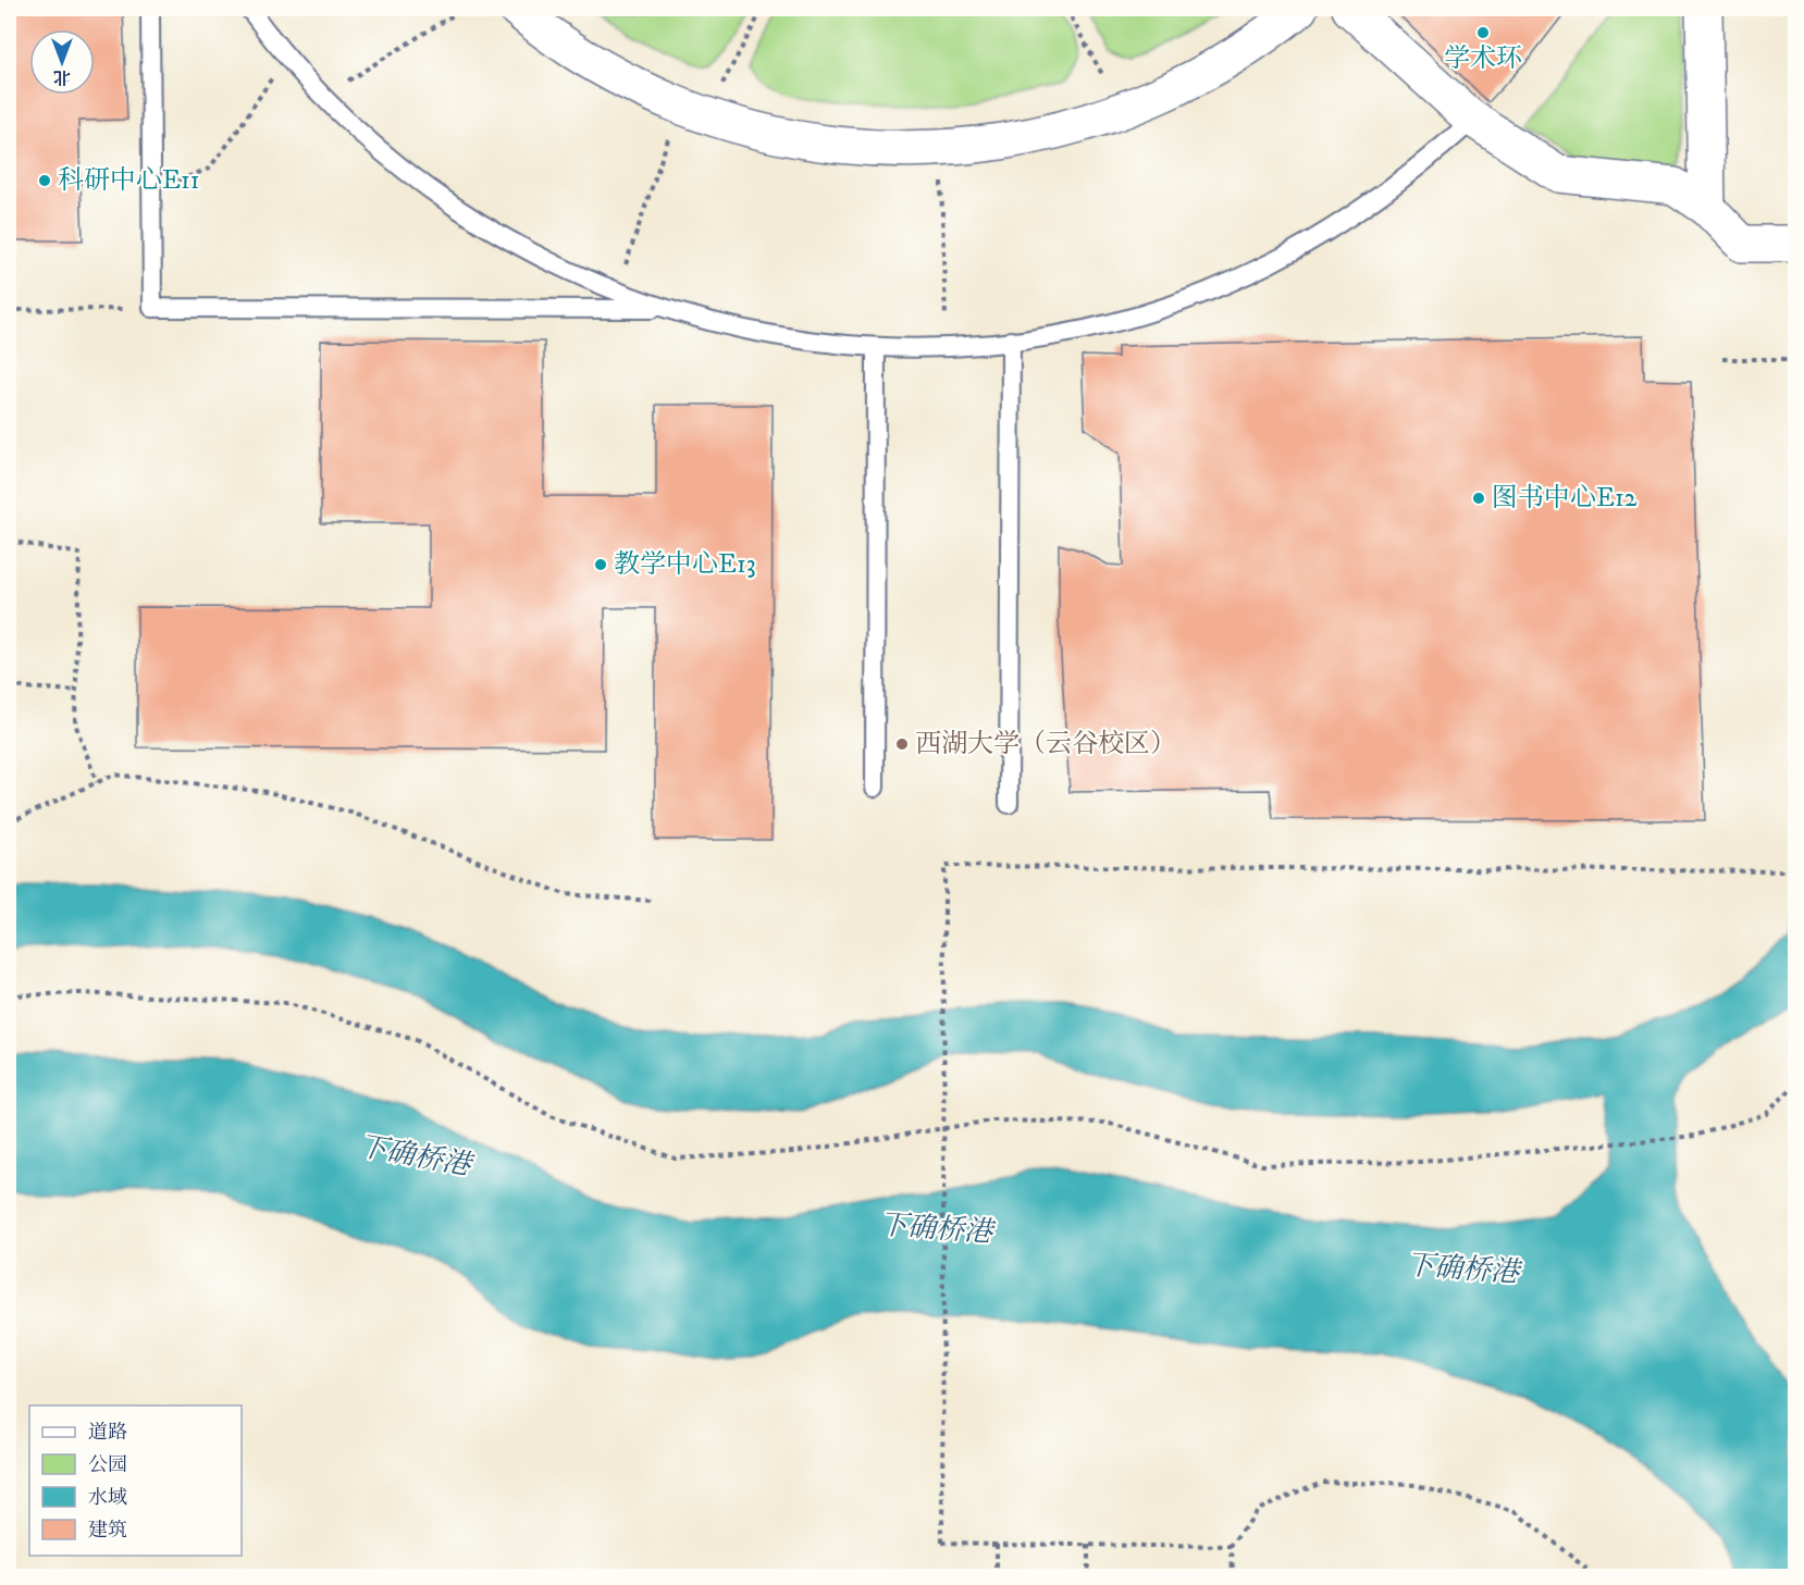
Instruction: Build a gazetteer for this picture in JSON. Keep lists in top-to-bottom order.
{
  "water": ["下确桥港"],
  "places": [
    "学术环",
    "科研中心E11",
    "图书中心E12",
    "教学中心E13",
    "西湖大学（云谷校区）"
  ],
  "legend": [
    "道路",
    "公园",
    "水域",
    "建筑"
  ],
  "north": "bottom"
}
